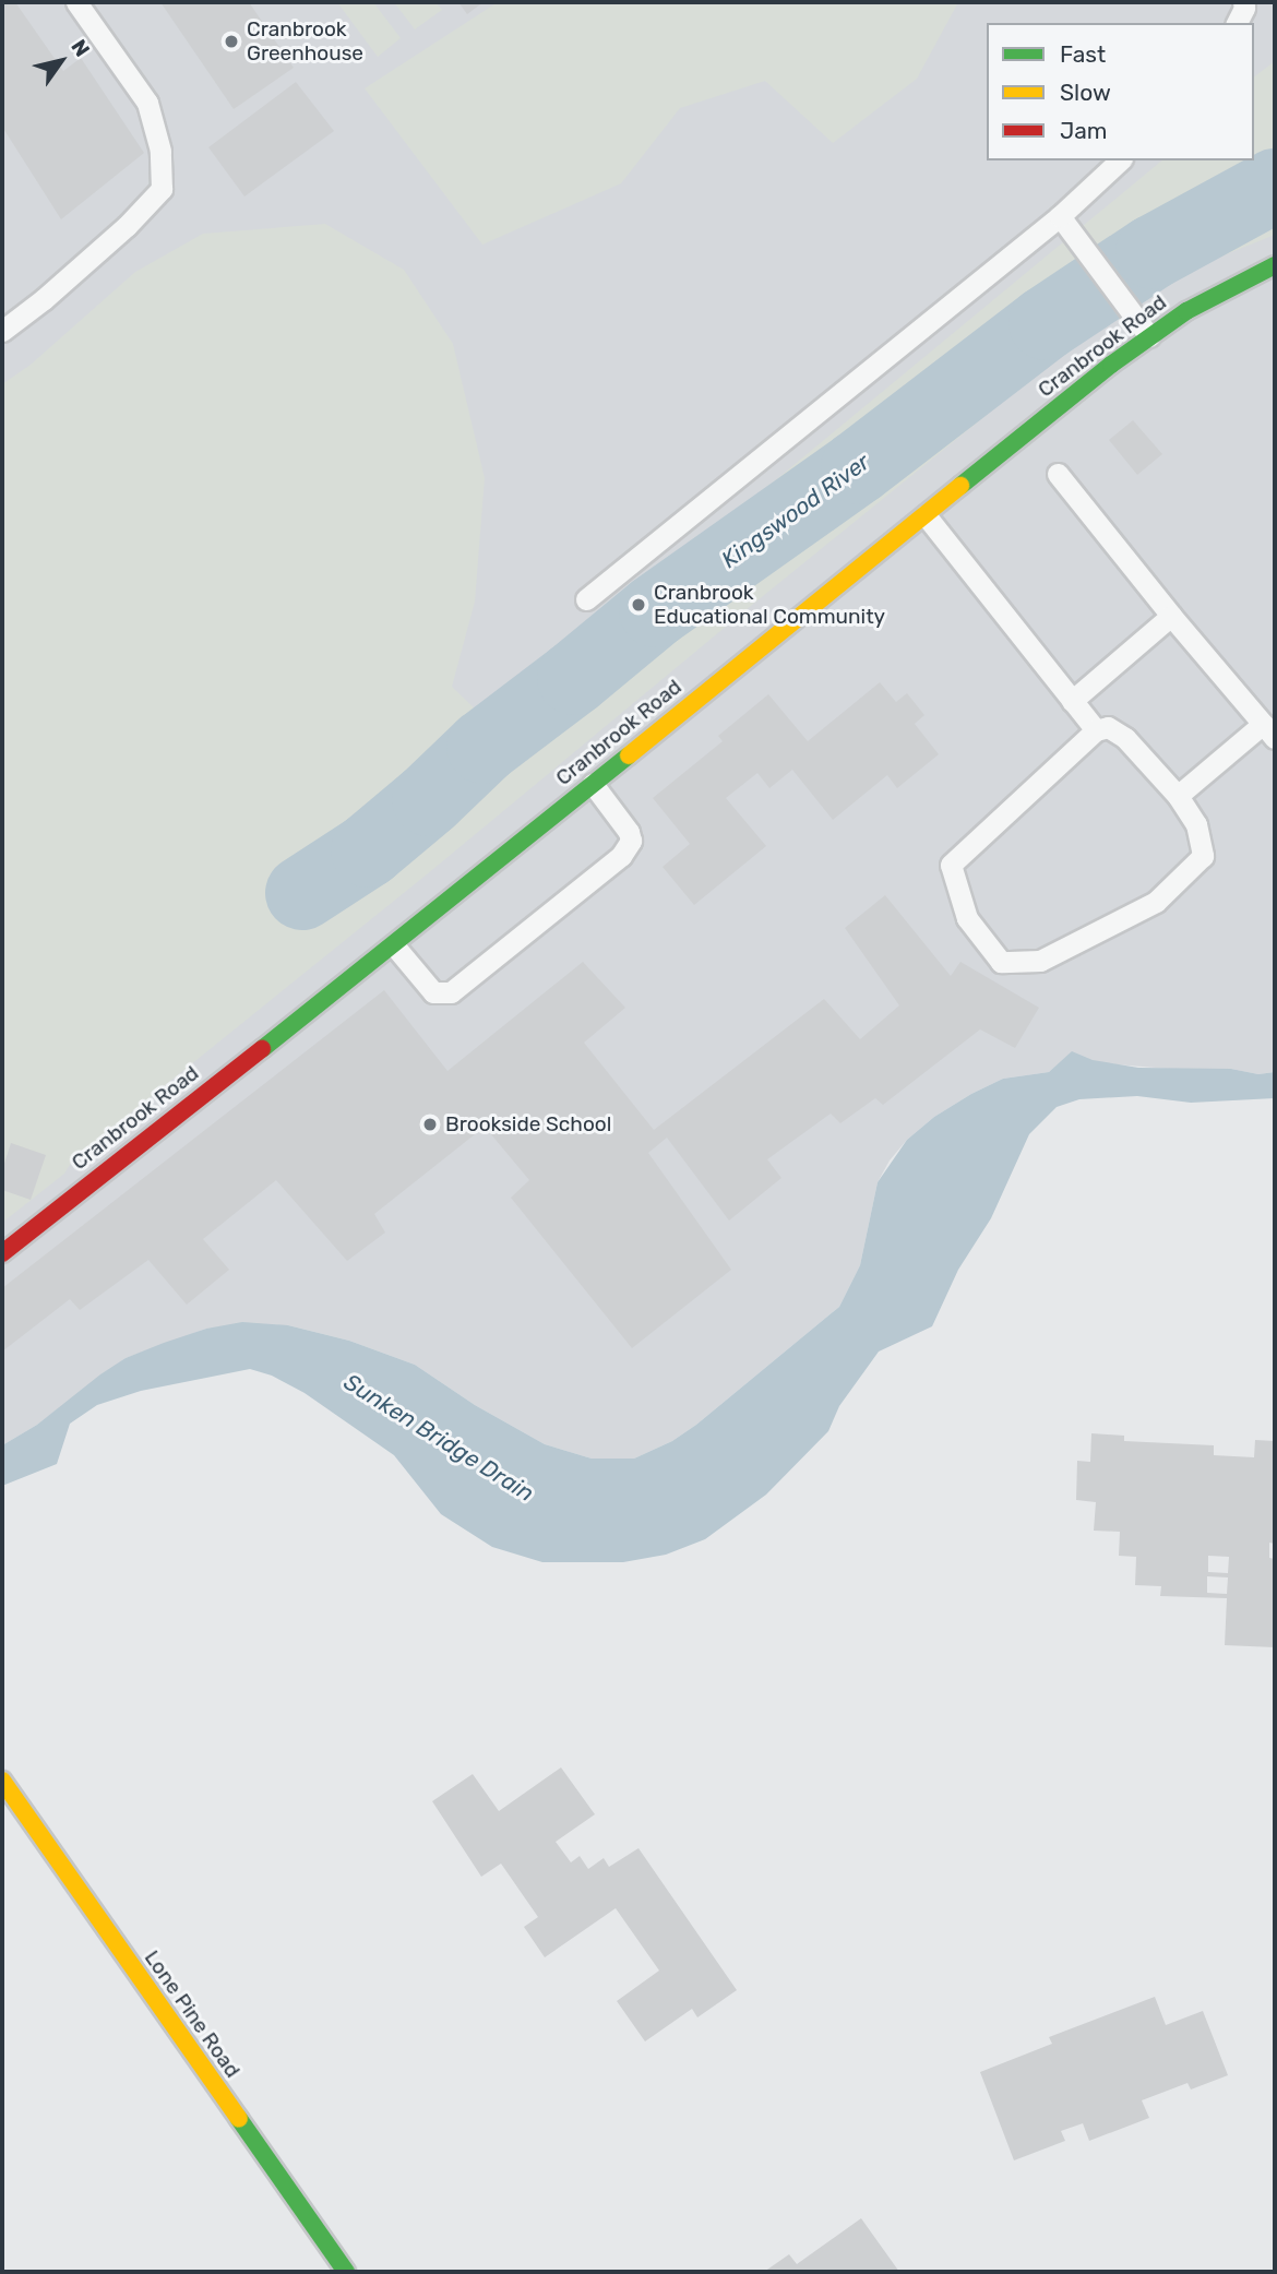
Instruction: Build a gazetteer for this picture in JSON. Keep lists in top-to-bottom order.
{
  "streets": {
    "street": ["Cranbrook Road", "Lone Pine Road"]
  },
  "water": ["Kingswood River", "Sunken Bridge Drain"],
  "places": ["Cranbrook Greenhouse", "Cranbrook Educational Community", "Brookside School"],
  "legend": ["Fast", "Slow", "Jam"],
  "north": "top right"
}
